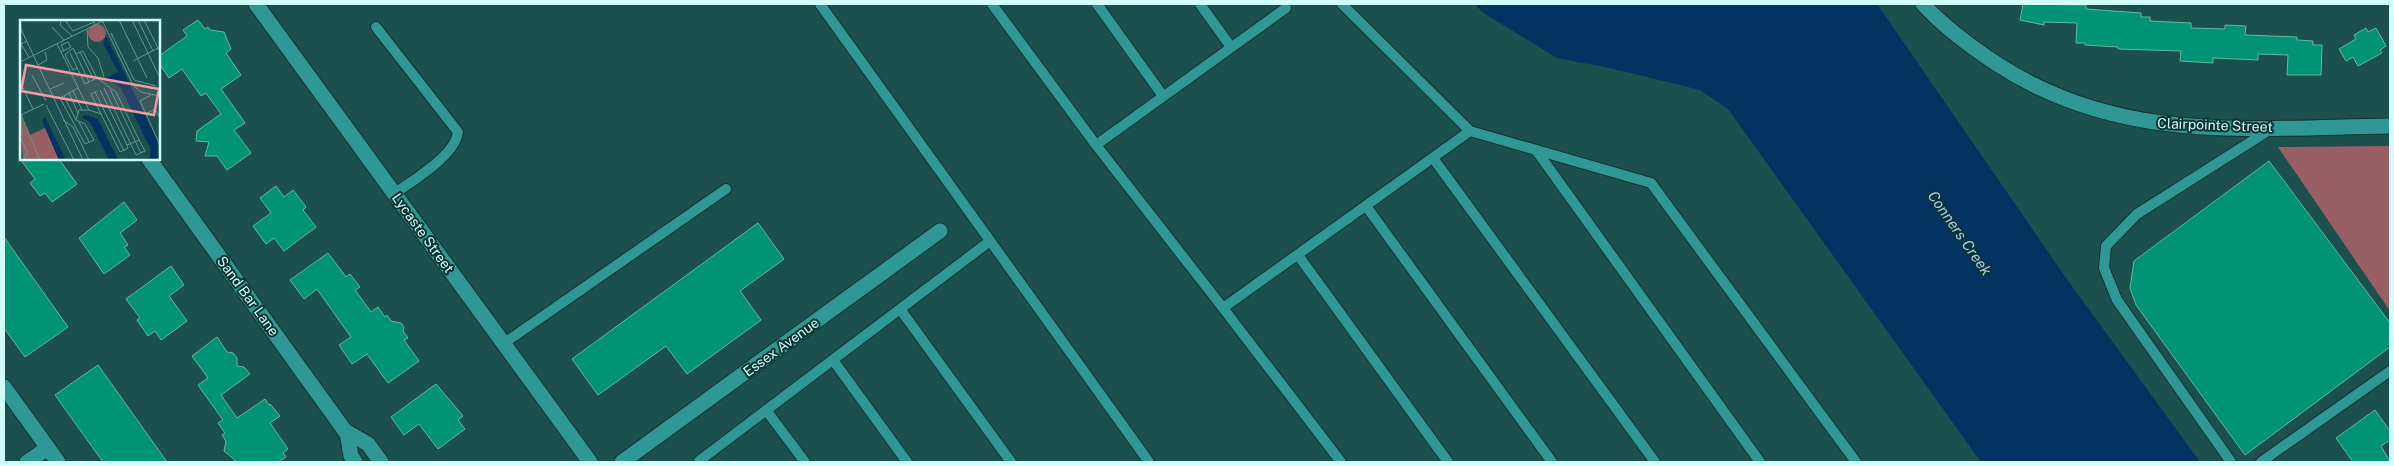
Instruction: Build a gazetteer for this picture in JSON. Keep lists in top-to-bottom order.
{
  "streets": {
    "street": [
      "Clairpointe Street",
      "Lycaste Street",
      "Sand Bar Lane",
      "Essex Avenue"
    ]
  },
  "water": ["Conners Creek"]
}
